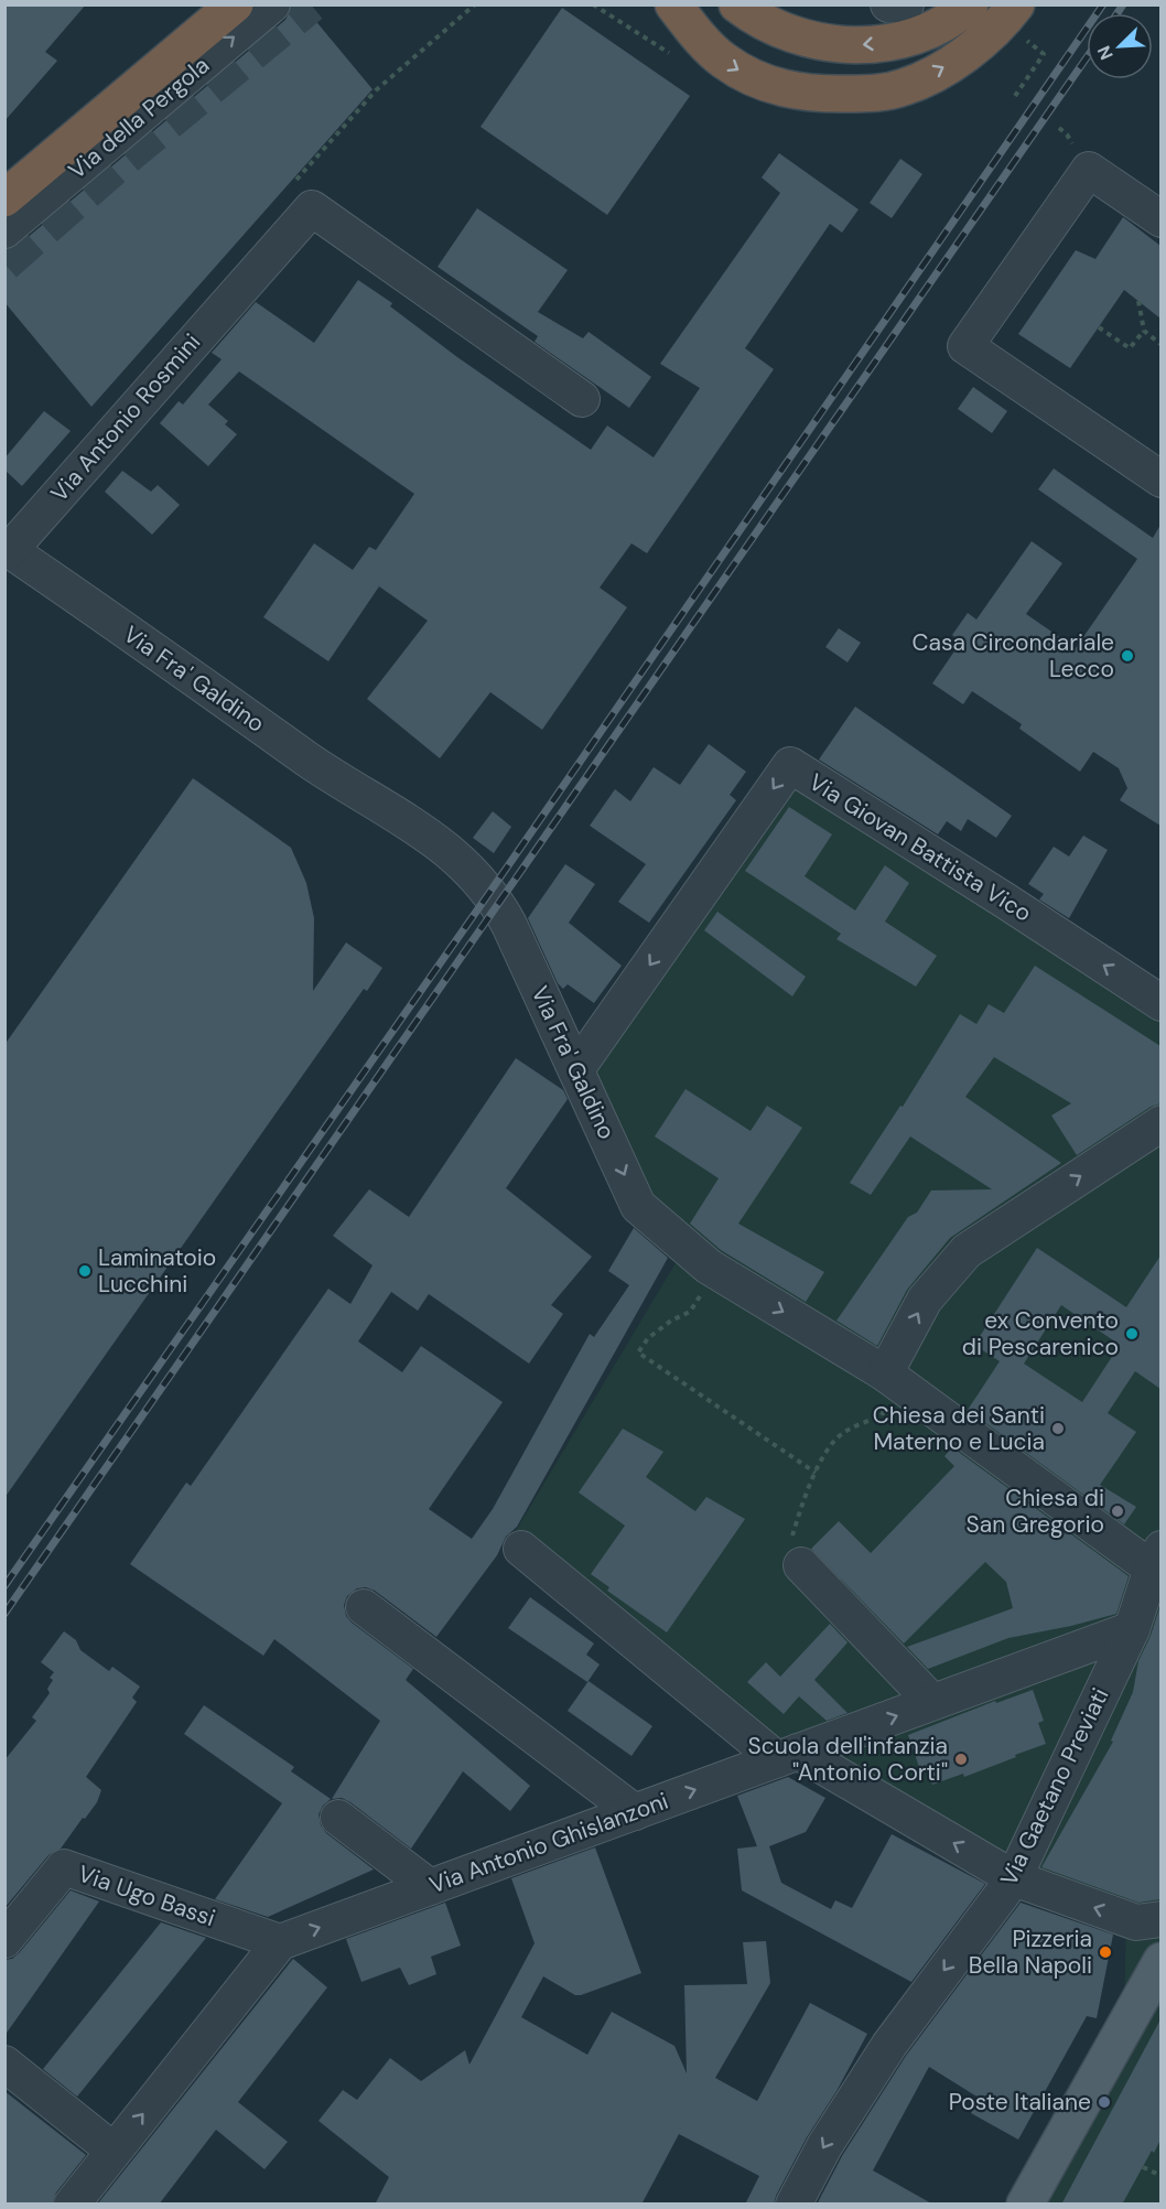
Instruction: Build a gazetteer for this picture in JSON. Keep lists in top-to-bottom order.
{
  "streets": {
    "street": [
      "Via della Pergola",
      "Via Antonio Rosmini",
      "Via Fra' Galdino",
      "Via Giovan Battista Vico",
      "Via Gaetano Previati",
      "Via Antonio Ghislanzoni",
      "Via Ugo Bassi"
    ]
  },
  "crossings": [
    ["Via Antonio Rosmini", "Via Fra' Galdino"],
    ["Via Fra' Galdino", "Via Giovan Battista Vico"],
    ["Via Fra' Galdino", "Via Gaetano Previati"],
    ["Via Gaetano Previati", "Via Antonio Ghislanzoni"],
    ["Via Antonio Ghislanzoni", "Via Ugo Bassi"]
  ],
  "one_way": ["Via Gaetano Previati", "Via Antonio Ghislanzoni"],
  "places": [
    "Casa Circondariale Lecco",
    "Laminatoio Lucchini",
    "ex Convento di Pescarenico",
    "Chiesa dei Santi Materno e Lucia",
    "Chiesa di San Gregorio",
    "Scuola dell'infanzia \"Antonio Corti\"",
    "Pizzeria Bella Napoli",
    "Poste Italiane"
  ],
  "north": "bottom left"
}
